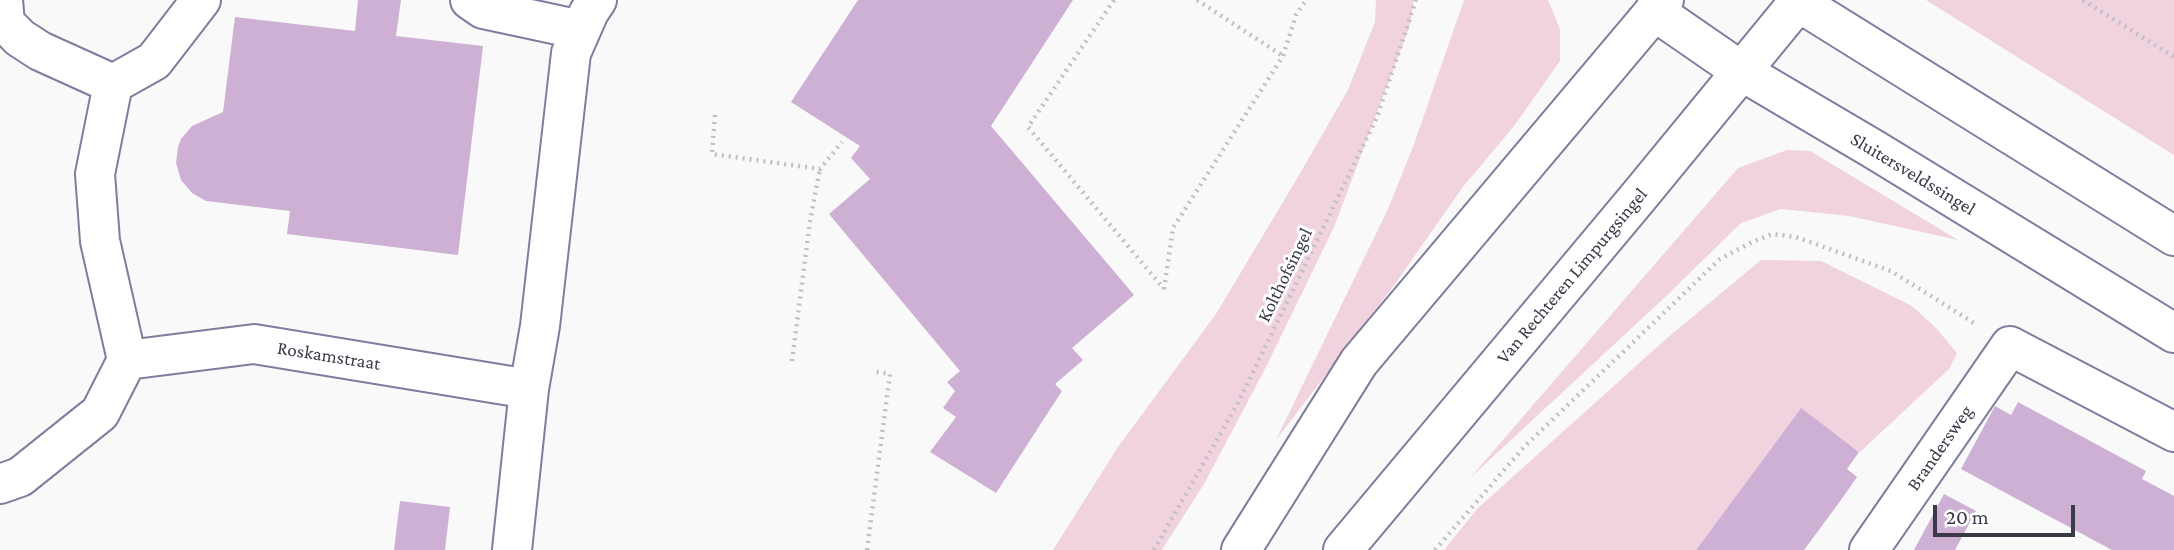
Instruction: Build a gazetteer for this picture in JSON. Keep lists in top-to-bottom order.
{
  "streets": {
    "main road": [
      "Sluitersveldssingel",
      "Van Rechteren Limpurgsingel",
      "Roskamstraat",
      "Brandersweg"
    ],
    "path": ["Kolthofsingel"]
  },
  "crossings": [
    ["Sluitersveldssingel", "Van Rechteren Limpurgsingel"]
  ],
  "scale_bar": "20 m"
}
